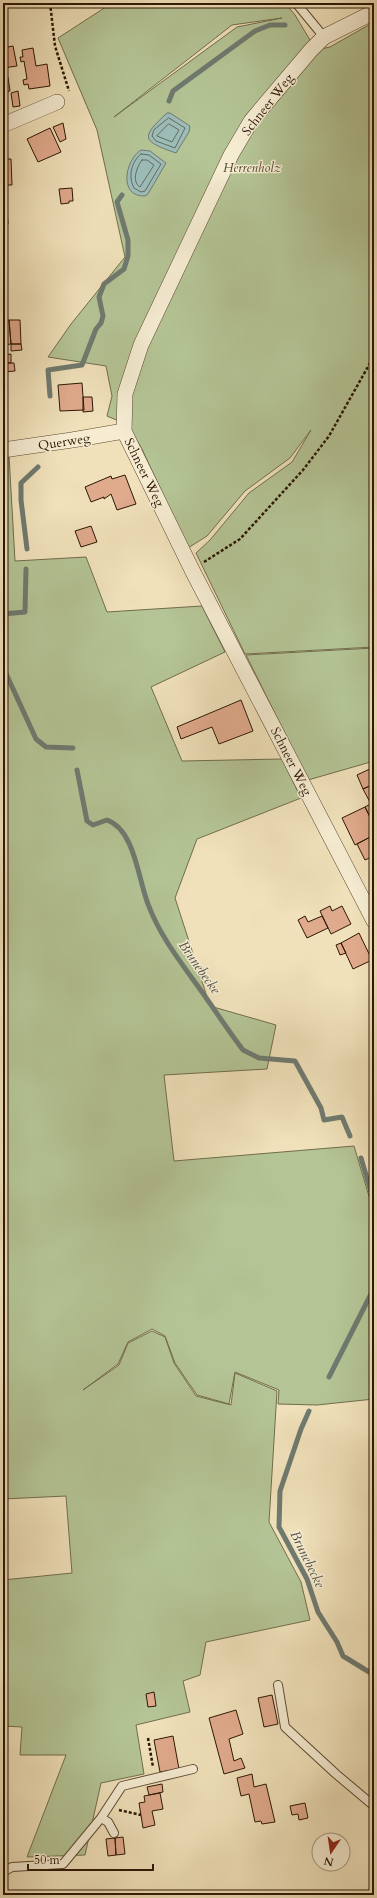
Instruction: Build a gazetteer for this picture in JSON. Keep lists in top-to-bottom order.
{
  "streets": {
    "street": ["Schneer Weg", "Querweg"]
  },
  "crossings": [
    ["Schneer Weg", "Querweg"]
  ],
  "water": ["Brunebecke"],
  "parks": ["Herrenholz"],
  "scale_bar": "50 m",
  "north": "bottom"
}
